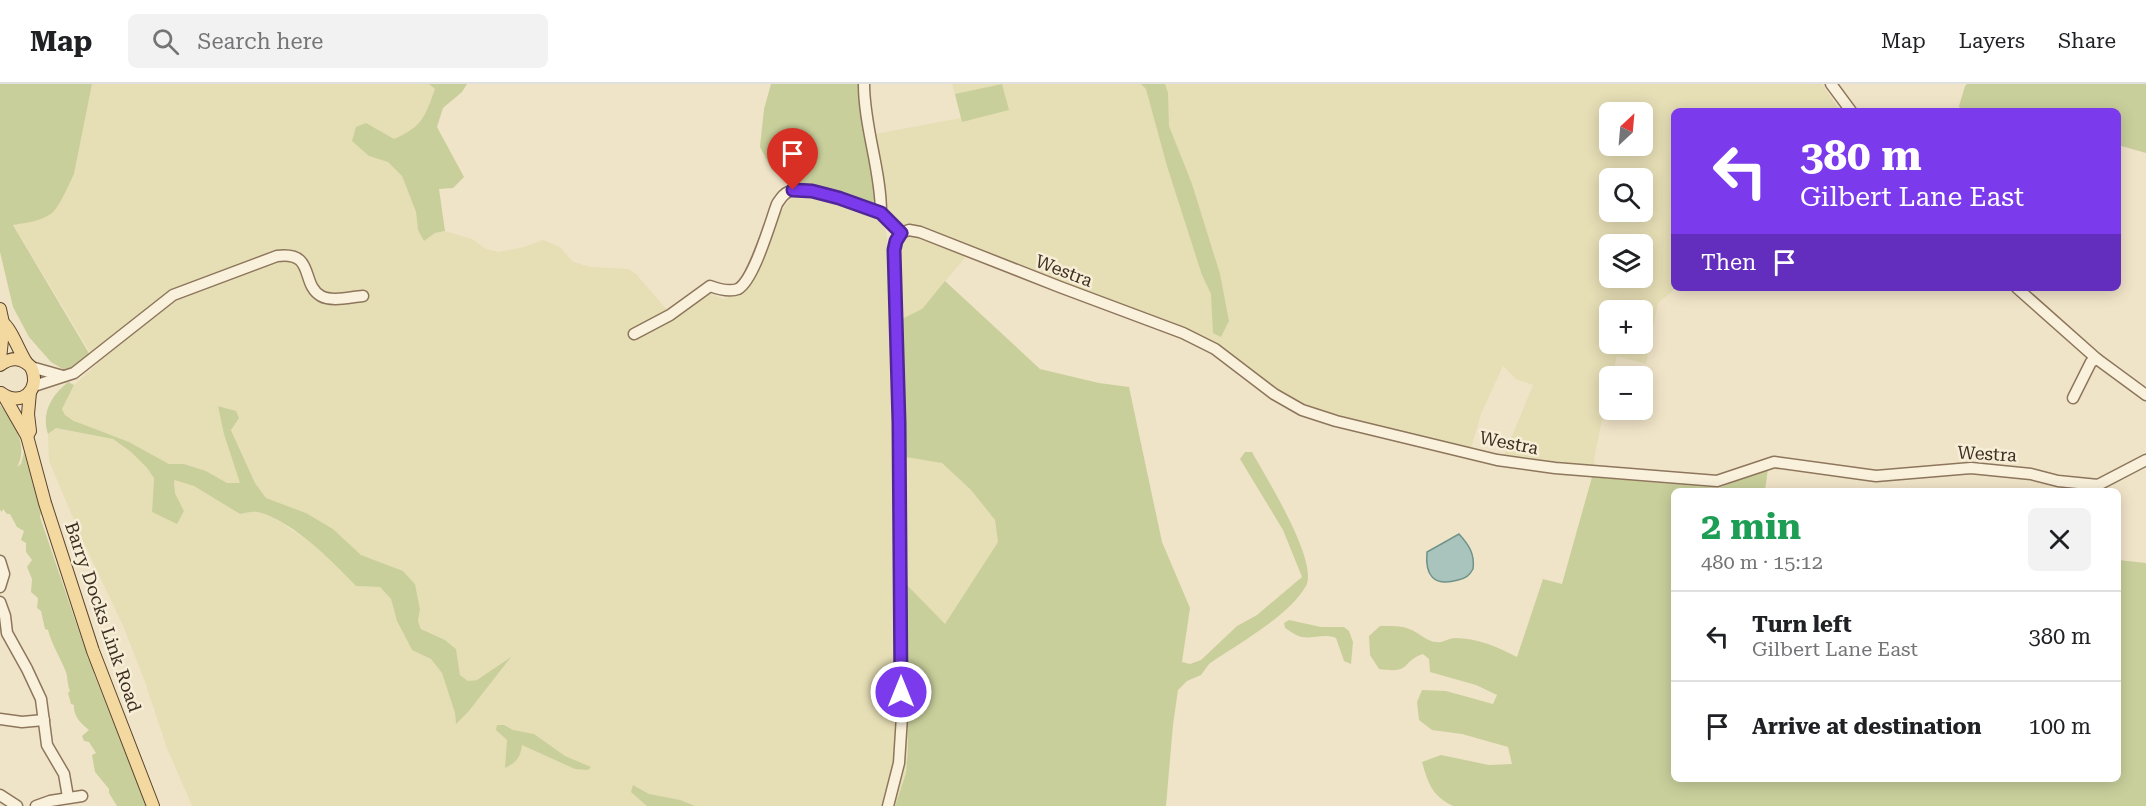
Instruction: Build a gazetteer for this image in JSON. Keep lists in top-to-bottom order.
{
  "streets": {
    "main road": ["Barry Docks Link Road"],
    "street": ["Westra"]
  },
  "north": "top right",
  "page": {
    "header": "Map",
    "search": "Search here",
    "nav": ["Map", "Layers", "Share"],
    "map_buttons": ["+", "−"],
    "turn": ["380 m", "Gilbert Lane East"],
    "then": "Then",
    "heading": ["2 min", "480 m · 15:12"],
    "list": [
      {
        "name": "Turn left",
        "note": "Gilbert Lane East",
        "value": "380 m"
      },
      {
        "name": "Arrive at destination",
        "value": "100 m"
      }
    ]
  }
}
